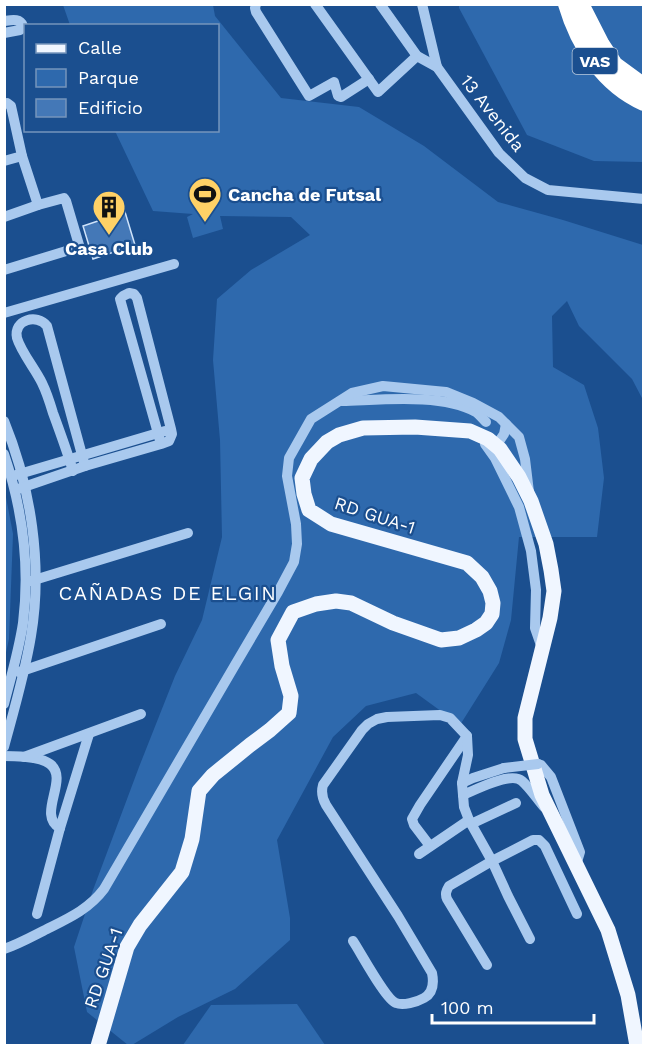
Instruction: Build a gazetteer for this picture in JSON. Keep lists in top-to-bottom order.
{
  "streets": {
    "highway": ["VAS"],
    "main road": ["RD GUA-1"],
    "street": ["13 Avenida"]
  },
  "districts": ["CAÑADAS DE ELGIN"],
  "places": {
    "sports": ["Cancha de Futsal"],
    "building": ["Casa Club"]
  },
  "legend": ["Calle", "Parque", "Edificio"],
  "scale_bar": "100 m"
}
